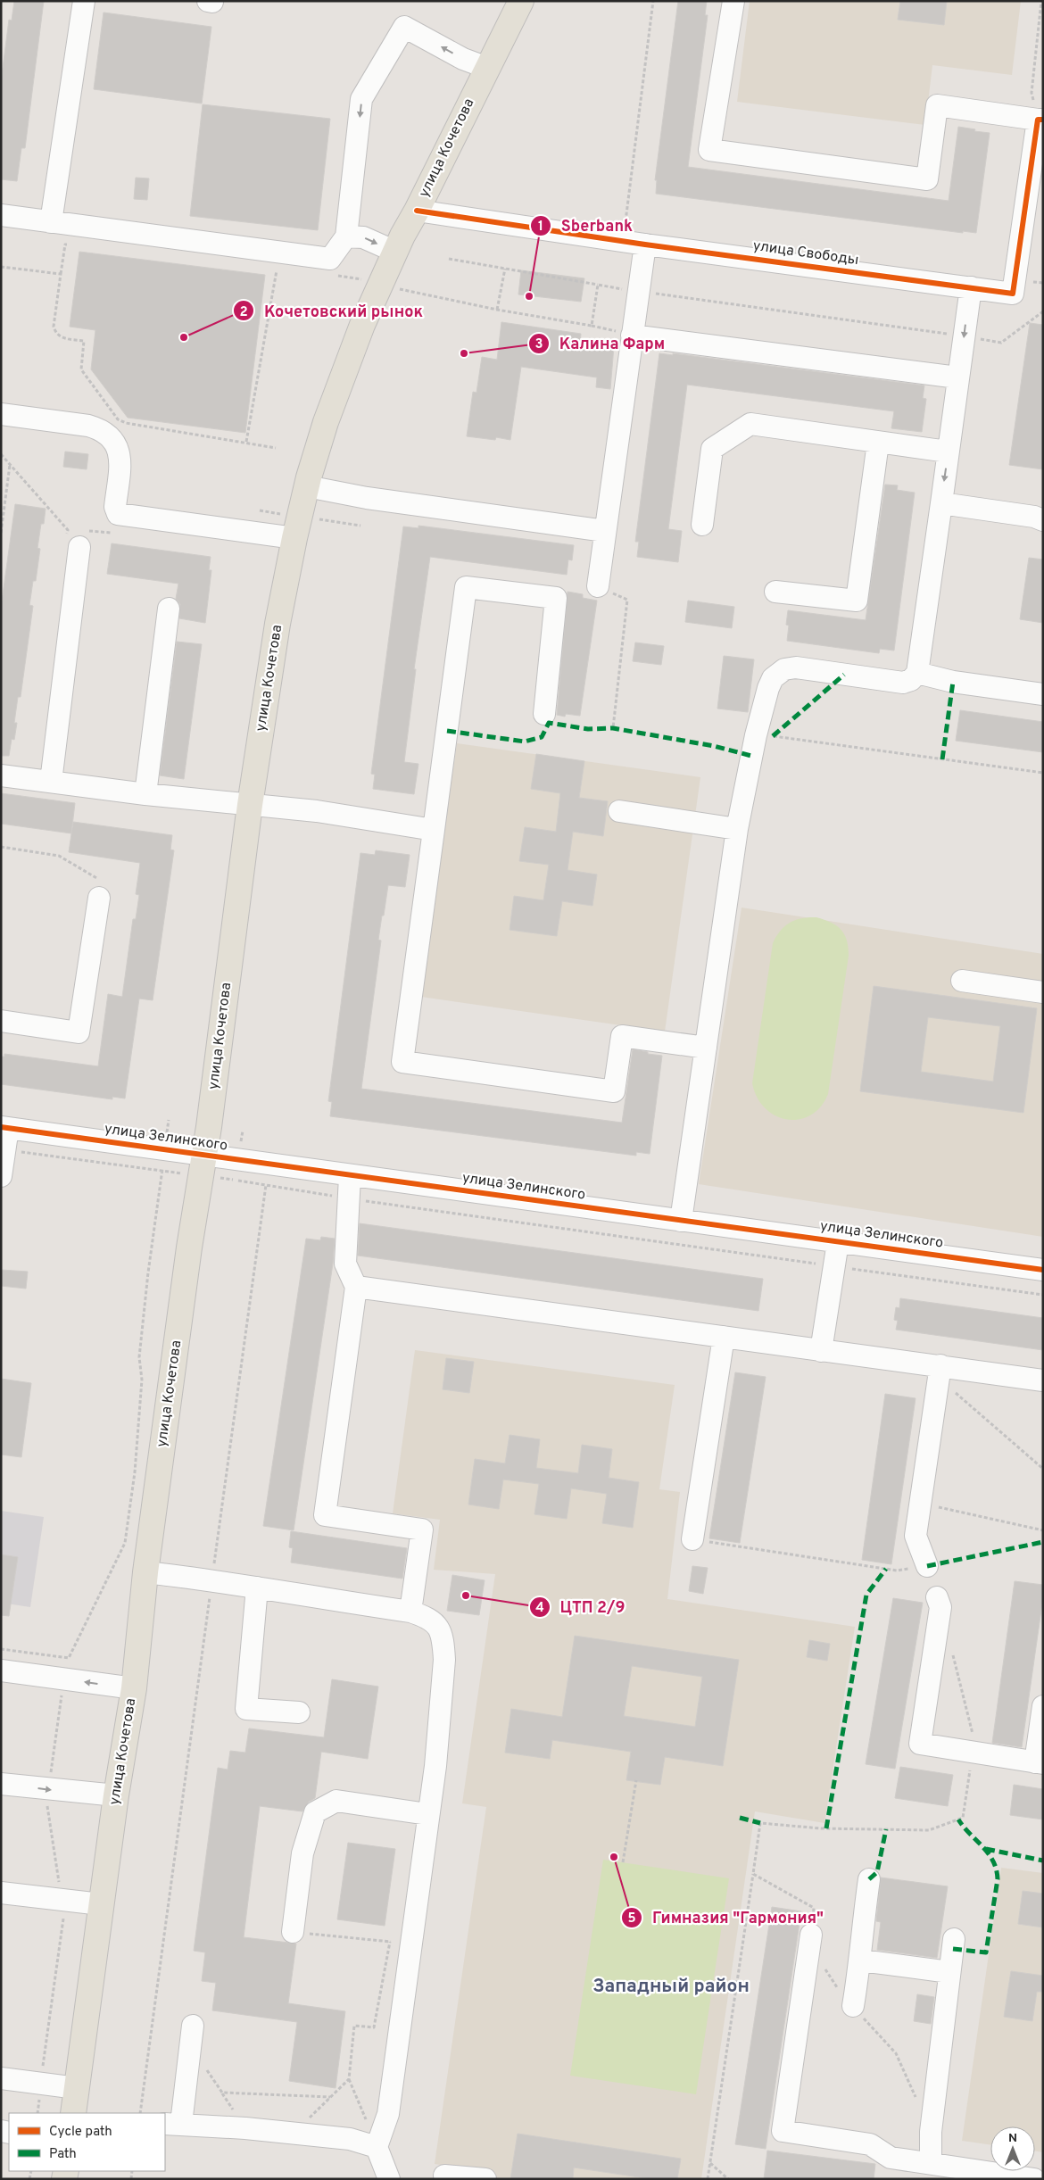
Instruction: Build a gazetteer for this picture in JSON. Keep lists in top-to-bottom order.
{
  "streets": {
    "main road": ["улица Кочетова"],
    "street": ["улица Свободы", "улица Зелинского"]
  },
  "crossings": [
    ["улица Кочетова", "улица Свободы"],
    ["улица Кочетова", "улица Зелинского"]
  ],
  "districts": ["Западный район"],
  "places": [
    "Sberbank",
    "Кочетовский рынок",
    "Калина Фарм",
    "ЦТП 2/9",
    "Гимназия \"Гармония\""
  ],
  "legend": ["Cycle path", "Path"],
  "north": "top"
}
